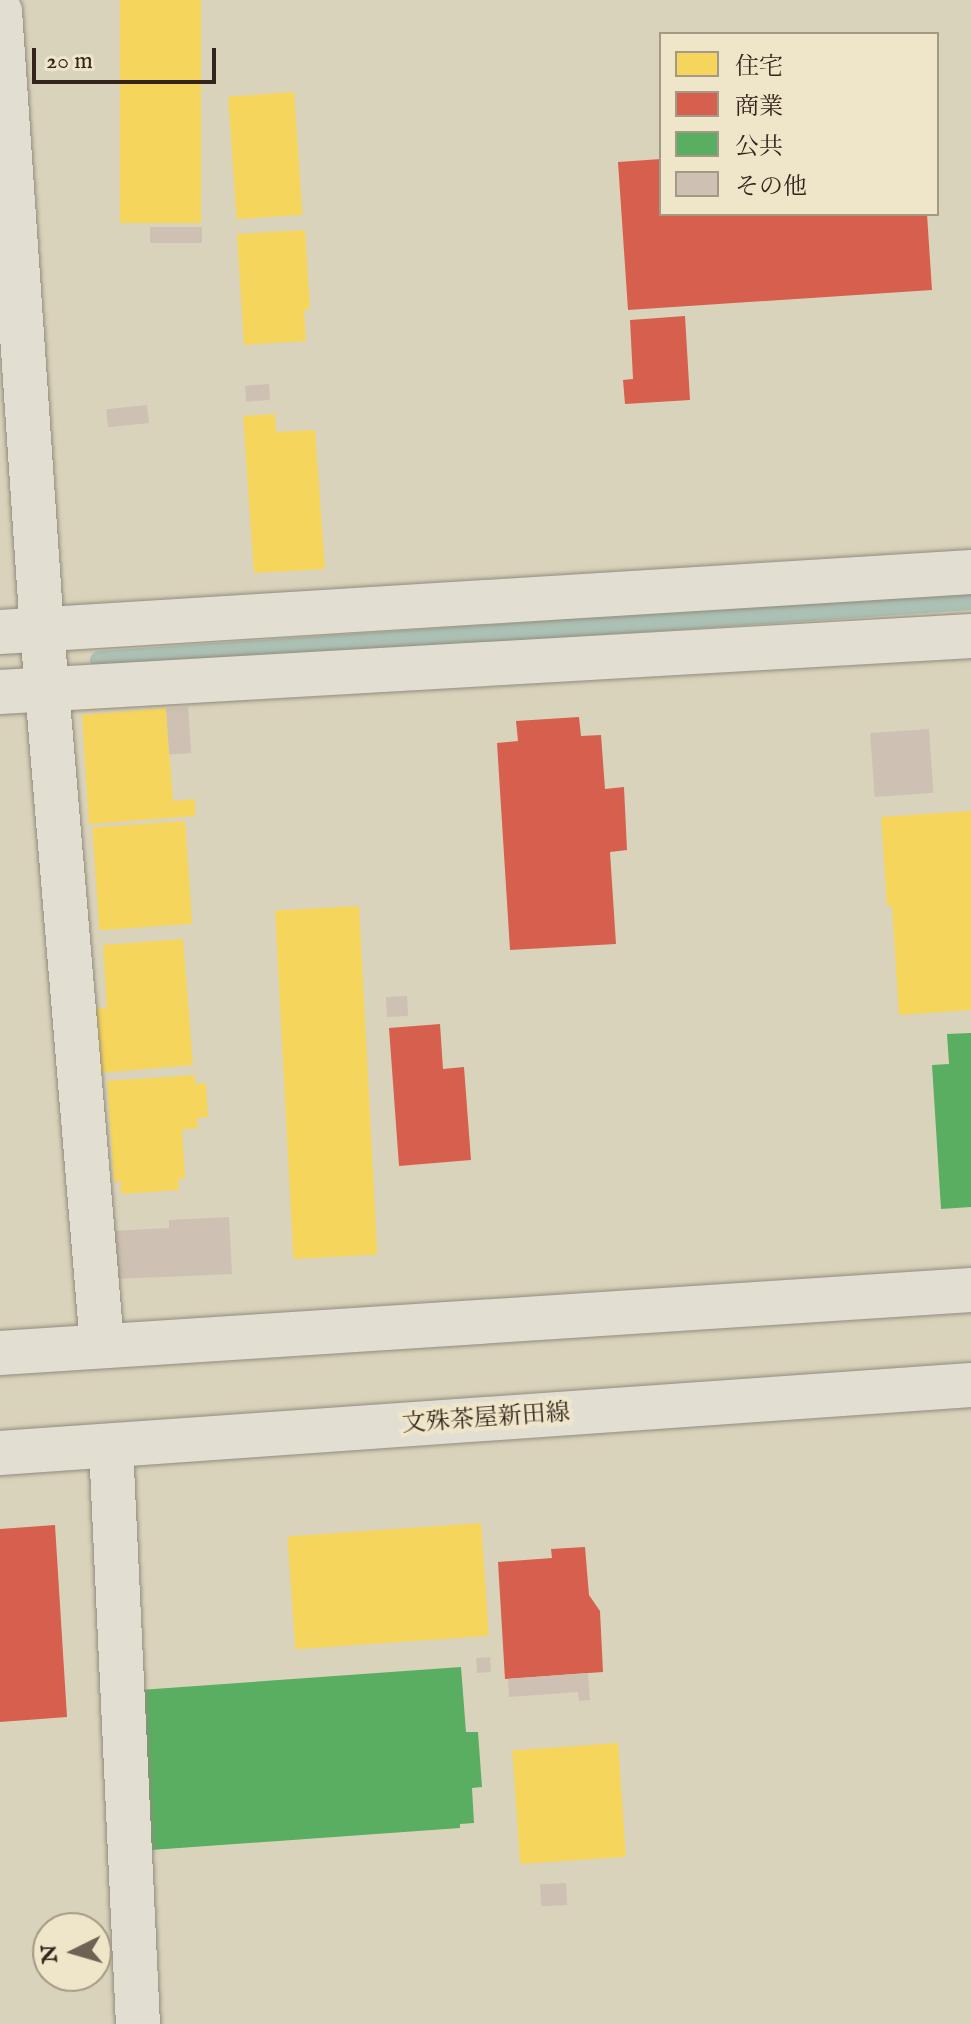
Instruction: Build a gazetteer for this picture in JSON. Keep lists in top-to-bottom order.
{
  "streets": {
    "street": ["文殊茶屋新田線"]
  },
  "legend": [
    "住宅",
    "商業",
    "公共",
    "その他"
  ],
  "scale_bar": "20 m",
  "north": "left"
}
